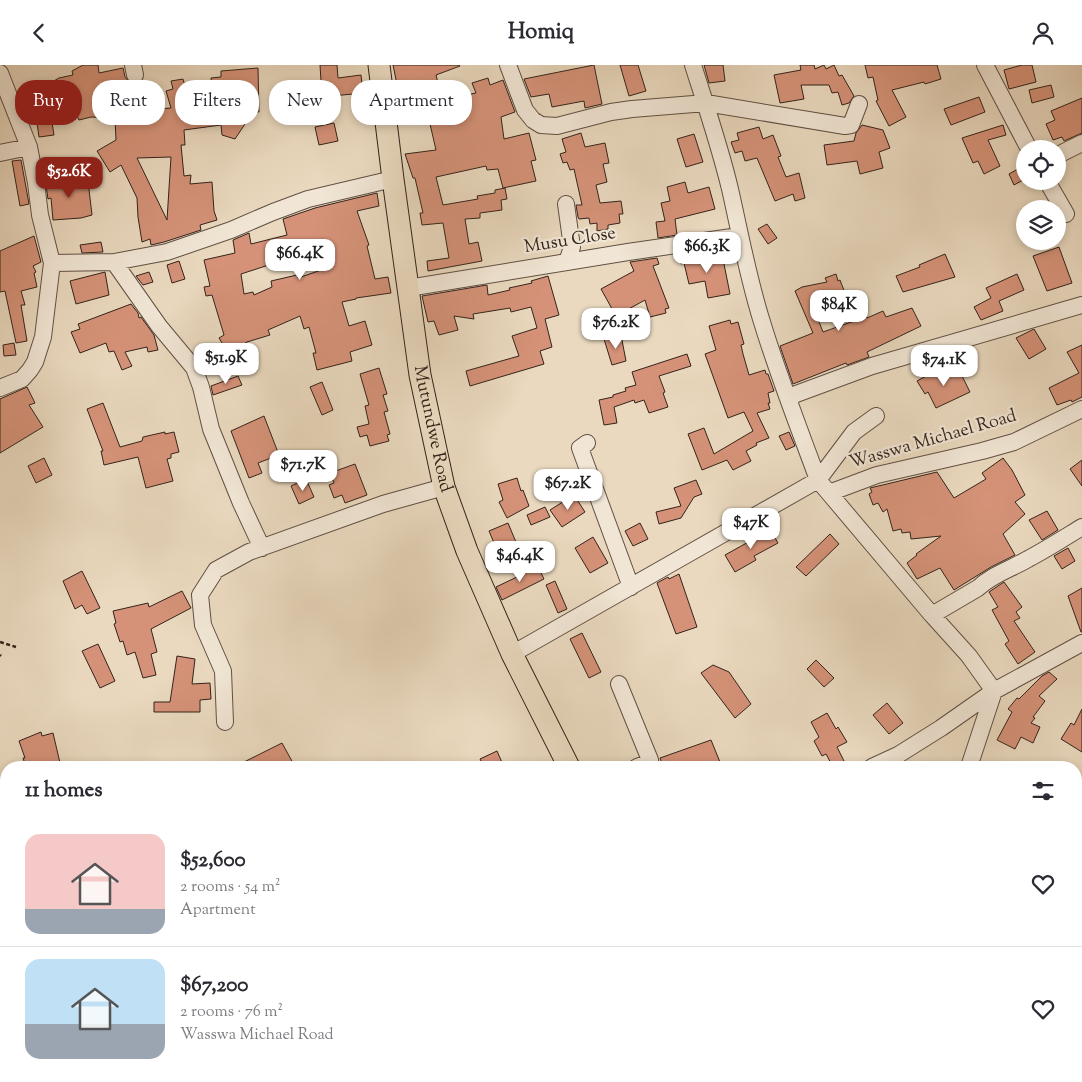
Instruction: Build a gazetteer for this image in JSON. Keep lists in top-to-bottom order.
{
  "streets": {
    "main road": ["Mutundwe Road"],
    "street": ["Musu Close", "Wasswa Michael Road"]
  },
  "crossings": [
    ["Musu Close", "Mutundwe Road"]
  ],
  "page": {
    "header": "Homiq",
    "chip": [
      "Buy",
      "Rent",
      "Filters",
      "New",
      "Apartment"
    ],
    "price": [
      "$52.6K",
      "$66.3K",
      "$66.4K",
      "$84K",
      "$76.2K",
      "$51.9K",
      "$74.1K",
      "$71.7K",
      "$67.2K",
      "$47K",
      "$46.4K"
    ],
    "heading": "11 homes",
    "list": [
      {
        "name": "$52,600",
        "note": "2 rooms · 54 m² · Apartment"
      },
      {
        "name": "$67,200",
        "note": "2 rooms · 76 m² · Wasswa Michael Road"
      }
    ]
  }
}
